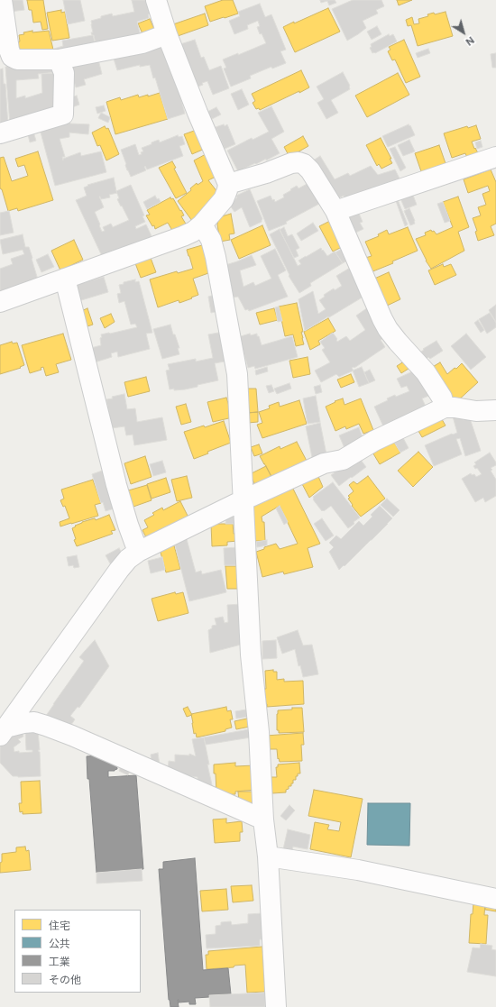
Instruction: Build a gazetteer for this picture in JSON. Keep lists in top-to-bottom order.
{
  "legend": [
    "住宅",
    "公共",
    "工業",
    "その他"
  ],
  "north": "bottom right"
}
